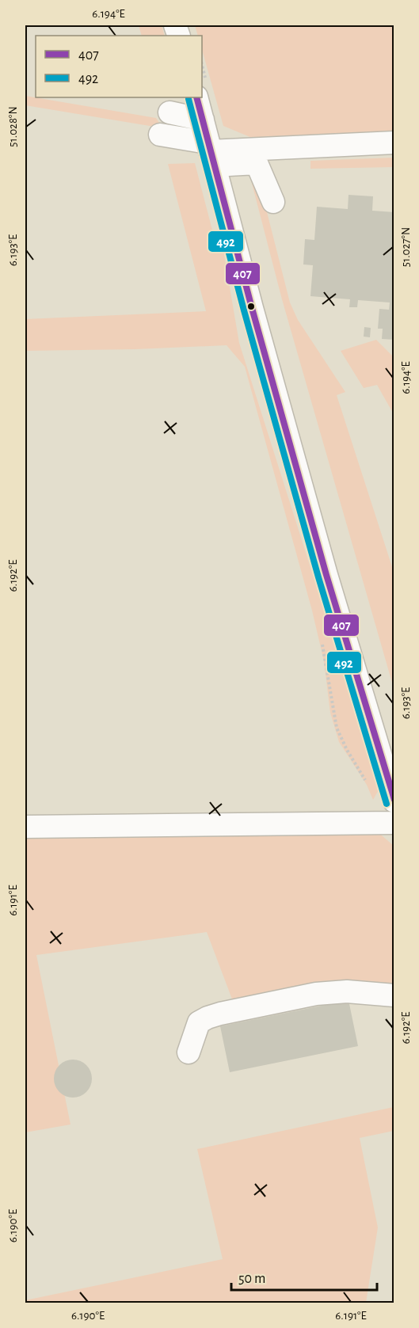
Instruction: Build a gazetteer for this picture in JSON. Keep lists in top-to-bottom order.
{
  "lines": ["transit line 407", "transit line 492"],
  "legend": ["407", "492"],
  "scale_bar": "50 m",
  "coordinates": [
    "6.194°E",
    "51.028°N",
    "51.027°N",
    "6.193°E",
    "6.192°E",
    "6.191°E",
    "6.190°E"
  ]
}
